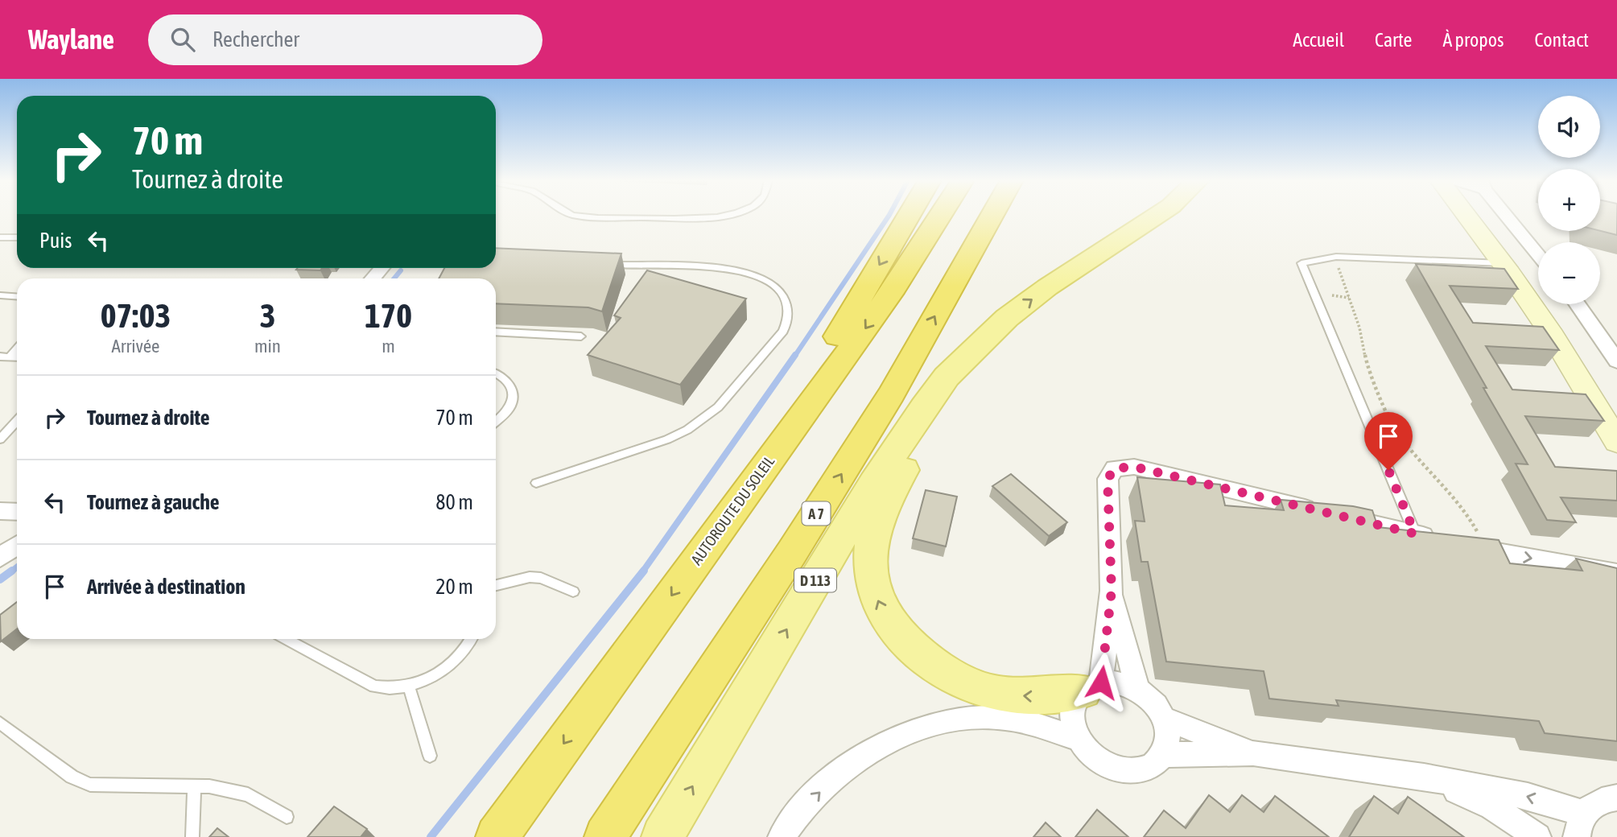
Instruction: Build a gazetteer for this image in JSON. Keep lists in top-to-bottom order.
{
  "streets": {
    "highway": ["AUTOROUTE DU SOLEIL", "A 7"],
    "main road": ["D 113"]
  },
  "page": {
    "header": "Waylane",
    "search": "Rechercher",
    "nav": [
      "Accueil",
      "Carte",
      "À propos",
      "Contact"
    ],
    "map_buttons": ["+", "−"],
    "turn": ["70 m", "Tournez à droite"],
    "then": "Puis",
    "eta": [
      "07:03",
      "Arrivée",
      "3",
      "min",
      "170",
      "m"
    ],
    "list": [
      {
        "name": "Tournez à droite",
        "value": "70 m"
      },
      {
        "name": "Tournez à gauche",
        "value": "80 m"
      },
      {
        "name": "Arrivée à destination",
        "value": "20 m"
      }
    ]
  }
}
